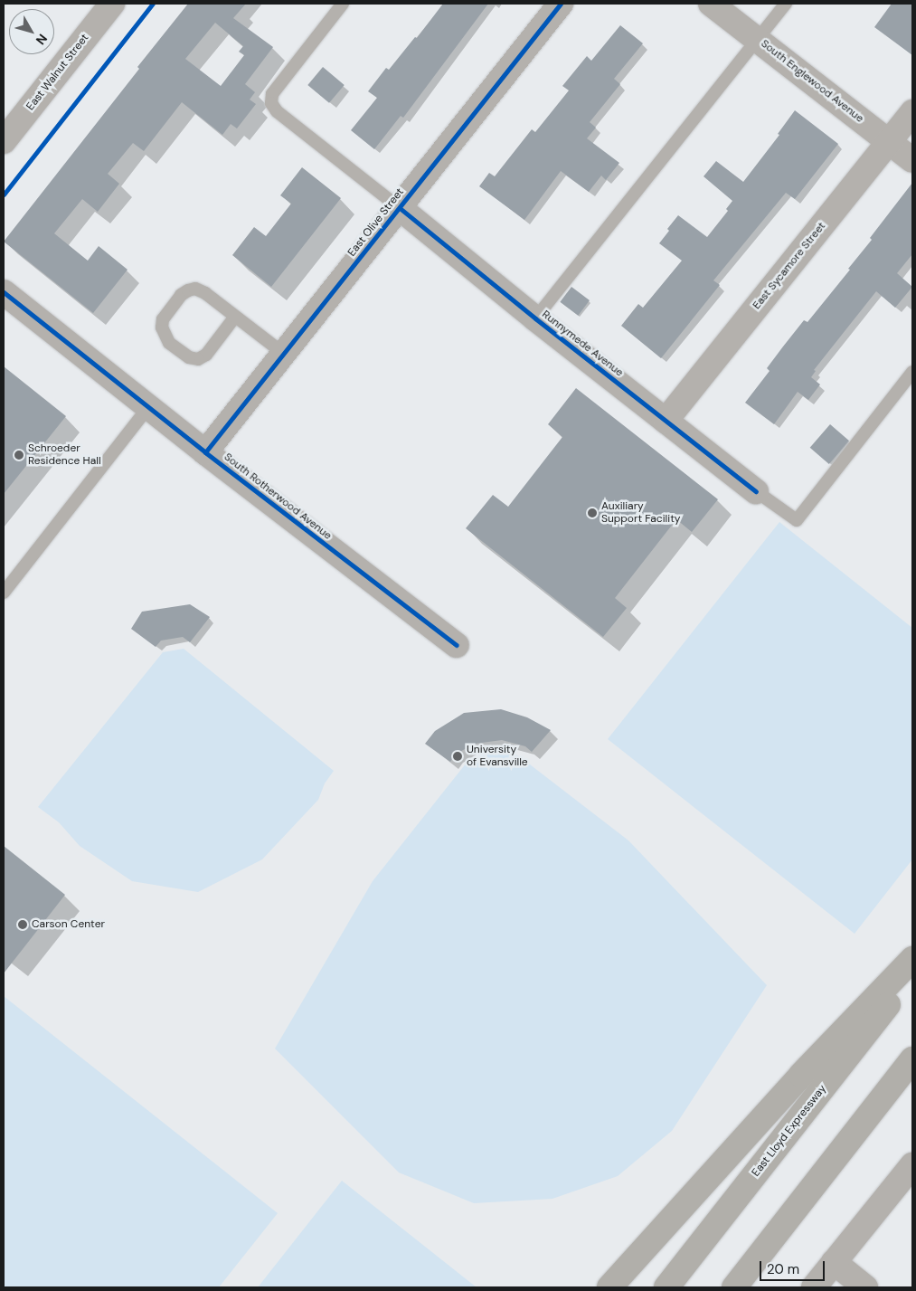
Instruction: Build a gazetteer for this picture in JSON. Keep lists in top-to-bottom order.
{
  "streets": {
    "highway": ["East Lloyd Expressway"],
    "street": [
      "East Walnut Street",
      "South Englewood Avenue",
      "East Olive Street",
      "East Sycamore Street",
      "Runnymede Avenue",
      "South Rotherwood Avenue"
    ]
  },
  "crossings": [
    ["South Englewood Avenue", "East Sycamore Street"],
    ["East Olive Street", "Runnymede Avenue"],
    ["East Olive Street", "South Rotherwood Avenue"],
    ["East Sycamore Street", "Runnymede Avenue"]
  ],
  "places": [
    "Schroeder Residence Hall",
    "Auxiliary Support Facility",
    "University of Evansville",
    "Carson Center"
  ],
  "scale_bar": "20 m",
  "north": "bottom right"
}
